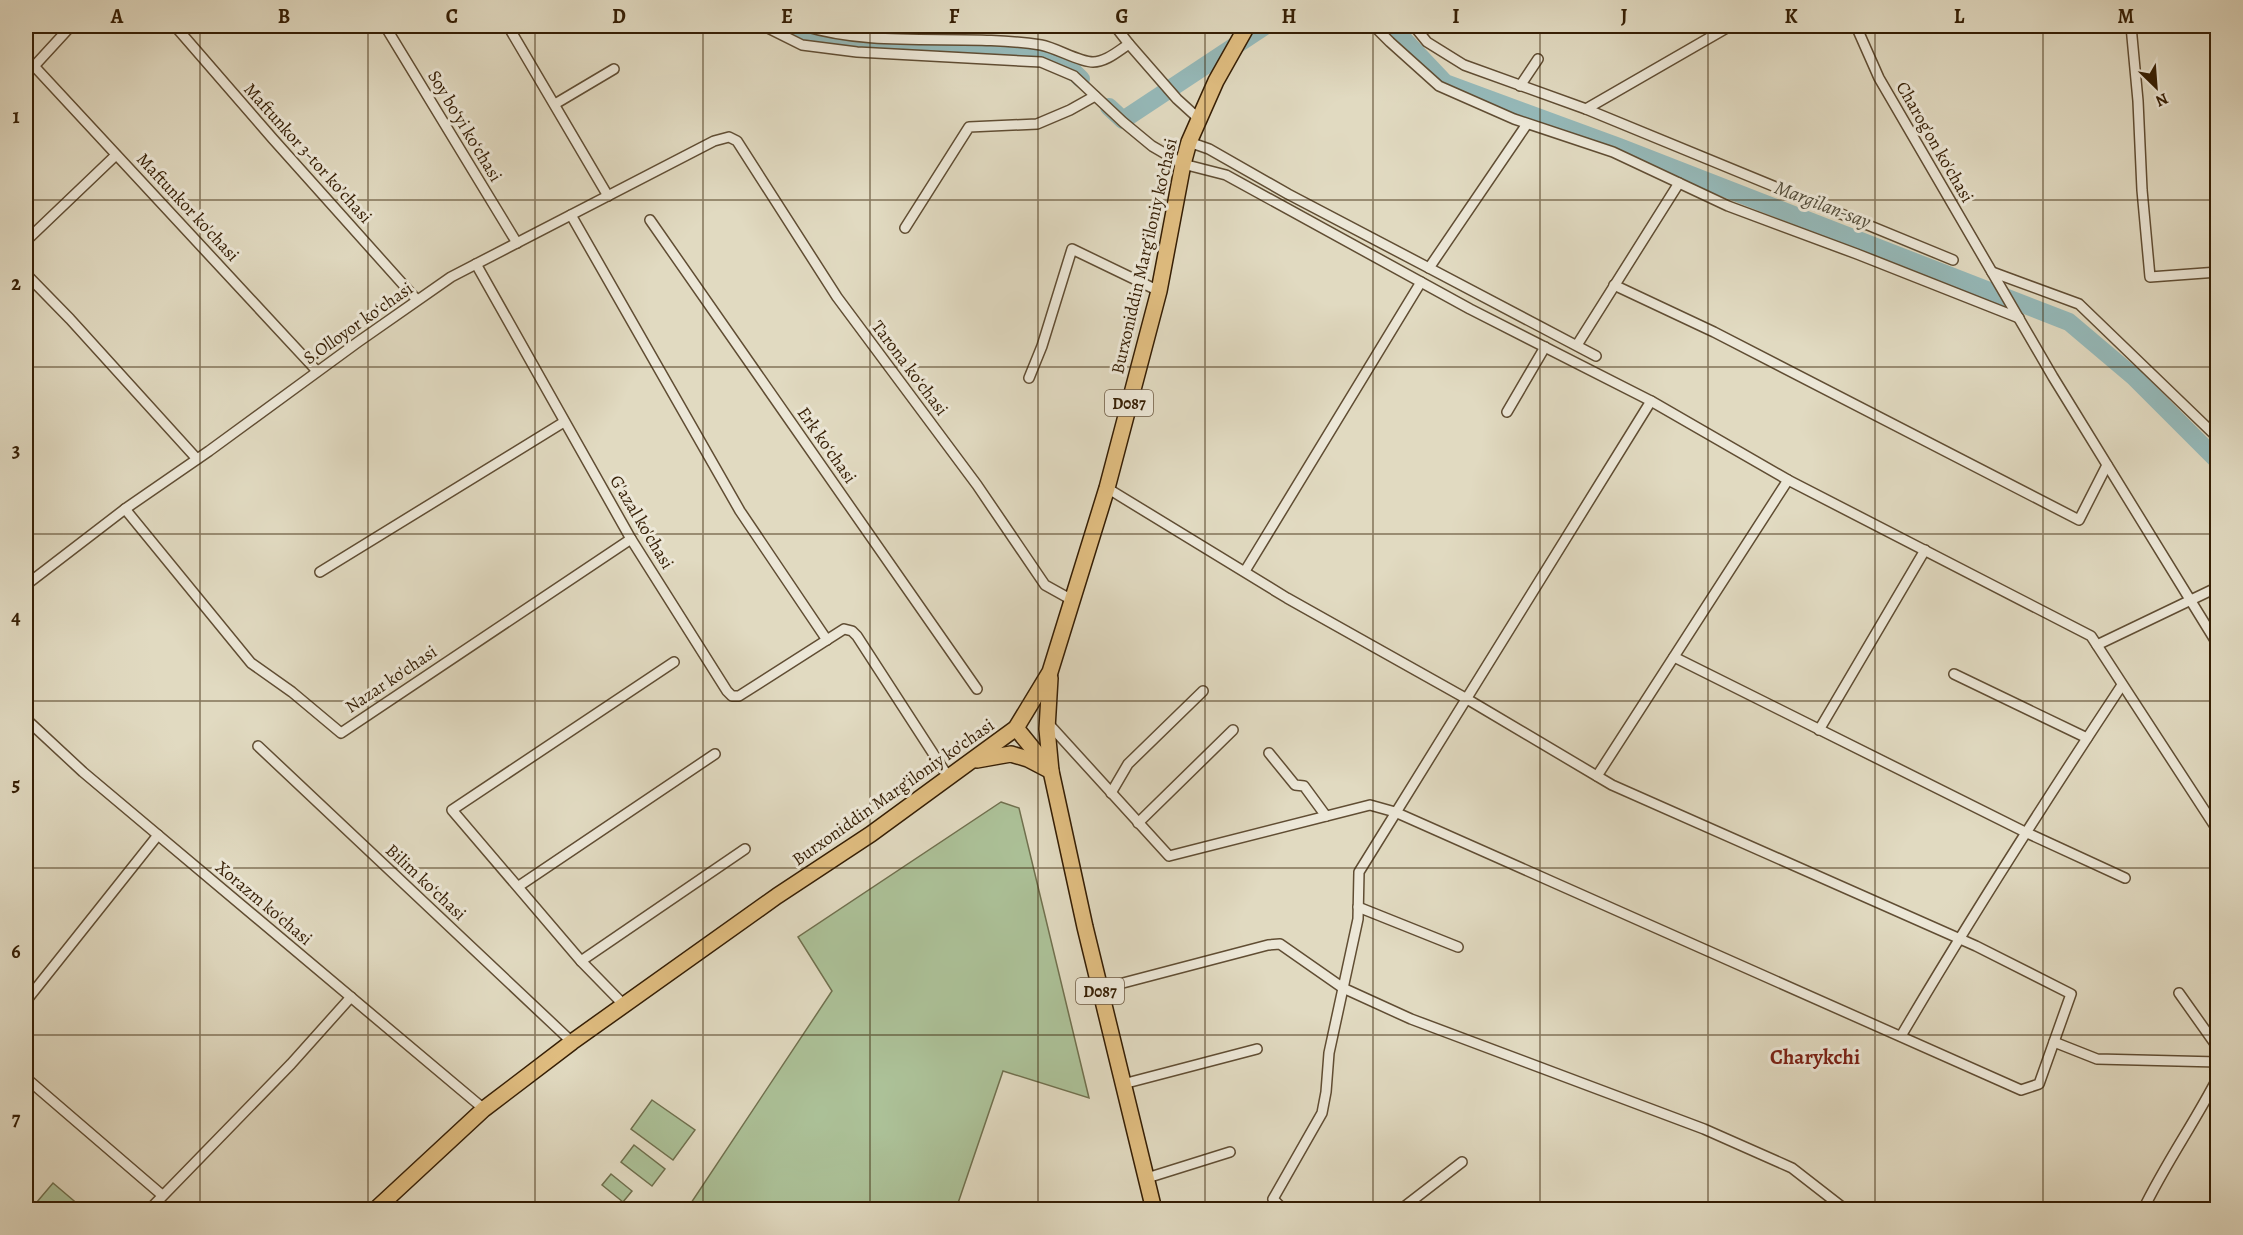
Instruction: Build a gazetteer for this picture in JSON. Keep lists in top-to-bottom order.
{
  "streets": {
    "main road": ["Burxoniddin Marg’iloniy ko’chasi", "D087"],
    "street": [
      "Soy boʻyi koʻchasi",
      "Charog'on ko'chasi",
      "Maftunkor 3-tor koʼchasi",
      "Maftunkor ko'chasi",
      "S.Olloyor koʻchasi",
      "Tarona koʻchasi",
      "Erk koʻchasi",
      "G'azal ko'chasi",
      "Nazar ko'chasi",
      "Bilim koʻchasi",
      "Xorazm ko'chasi"
    ]
  },
  "crossings": [
    ["Soy boʻyi koʻchasi", "S.Olloyor koʻchasi"],
    ["Maftunkor 3-tor koʼchasi", "S.Olloyor koʻchasi"],
    ["Maftunkor ko'chasi", "S.Olloyor koʻchasi"],
    ["Burxoniddin Marg’iloniy ko’chasi", "Tarona koʻchasi"],
    ["Burxoniddin Marg’iloniy ko’chasi", "D087"],
    ["Burxoniddin Marg’iloniy ko’chasi", "G'azal ko'chasi"],
    ["Burxoniddin Marg’iloniy ko’chasi", "Bilim koʻchasi"],
    ["Burxoniddin Marg’iloniy ko’chasi", "Xorazm ko'chasi"],
    ["S.Olloyor koʻchasi", "Tarona koʻchasi"],
    ["S.Olloyor koʻchasi", "G'azal ko'chasi"],
    ["S.Olloyor koʻchasi", "Nazar ko'chasi"],
    ["G'azal ko'chasi", "Nazar ko'chasi"]
  ],
  "districts": ["Charykchi"],
  "water": ["Margilan-say"],
  "north": "bottom right",
  "grid": {
    "columns": [
      "A",
      "B",
      "C",
      "D",
      "E",
      "F",
      "G",
      "H",
      "I",
      "J",
      "K",
      "L",
      "M"
    ],
    "rows": [
      "1",
      "2",
      "3",
      "4",
      "5",
      "6",
      "7"
    ]
  }
}
